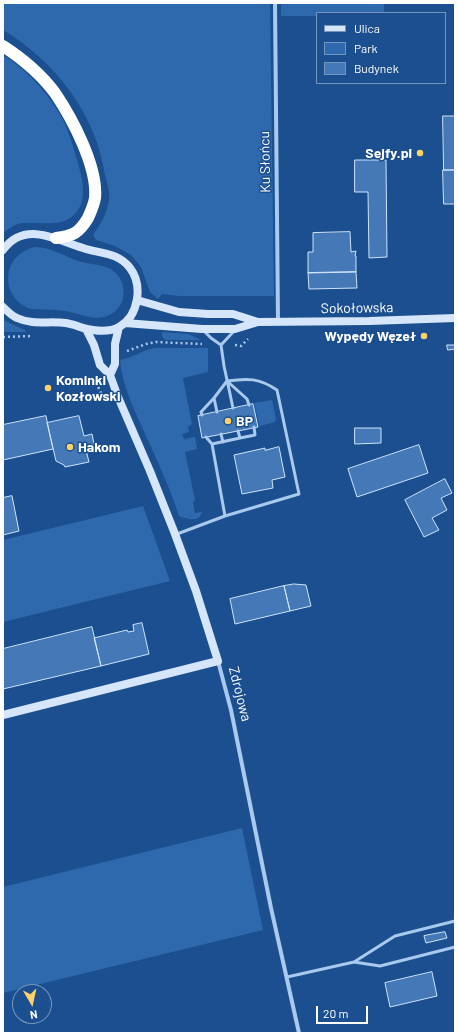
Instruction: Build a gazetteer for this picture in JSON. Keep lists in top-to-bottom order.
{
  "streets": {
    "street": ["Ku Słońcu", "Sokołowska", "Zdrojowa"]
  },
  "crossings": [
    ["Ku Słońcu", "Sokołowska"],
    ["Sokołowska", "Zdrojowa"]
  ],
  "places": [
    "Sejfy.pl",
    "Wypędy Węzeł",
    "Kominki Kozłowski",
    "BP",
    "Hakom"
  ],
  "legend": ["Ulica", "Park", "Budynek"],
  "scale_bar": "20 m",
  "north": "bottom"
}
